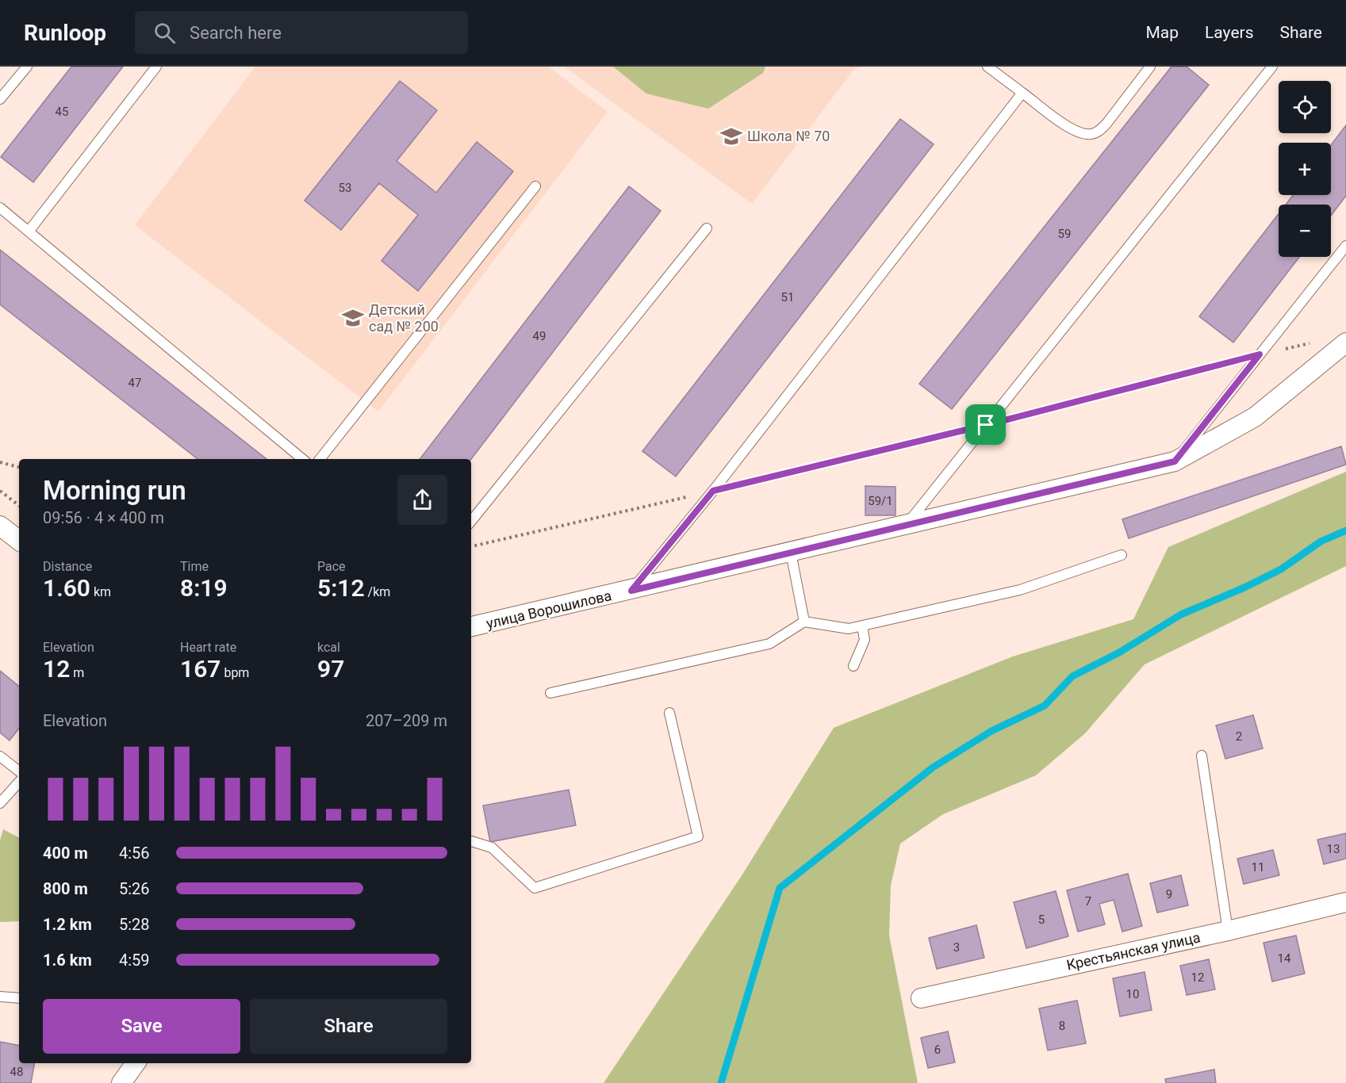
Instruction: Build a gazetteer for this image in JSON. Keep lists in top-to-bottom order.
{
  "streets": {
    "street": ["улица Ворошилова", "Крестьянская улица"]
  },
  "places": {
    "school or university": ["Школа № 70", "Детский сад № 200"]
  },
  "house_numbers": [
    "45",
    "53",
    "59",
    "51",
    "49",
    "47",
    "59/1",
    "2",
    "13",
    "11",
    "9",
    "7",
    "5",
    "3",
    "14",
    "12",
    "10",
    "8",
    "6",
    "48"
  ],
  "page": {
    "header": "Runloop",
    "search": "Search here",
    "nav": ["Map", "Layers", "Share"],
    "map_buttons": ["+", "−"],
    "heading": ["Morning run", "09:56 · 4 × 400 m"],
    "stats": [
      ["Distance", "1.60 km"],
      ["Time", "8:19"],
      ["Pace", "5:12 /km"],
      ["Elevation", "12 m"],
      ["Heart rate", "167 bpm"],
      ["kcal", "97"]
    ],
    "chart": ["Elevation", "207–209 m"],
    "list": [
      {
        "name": "400 m",
        "note": "4:56"
      },
      {
        "name": "800 m",
        "note": "5:26"
      },
      {
        "name": "1.2 km",
        "note": "5:28"
      },
      {
        "name": "1.6 km",
        "note": "4:59"
      }
    ],
    "buttons": ["Save", "Share"]
  }
}
